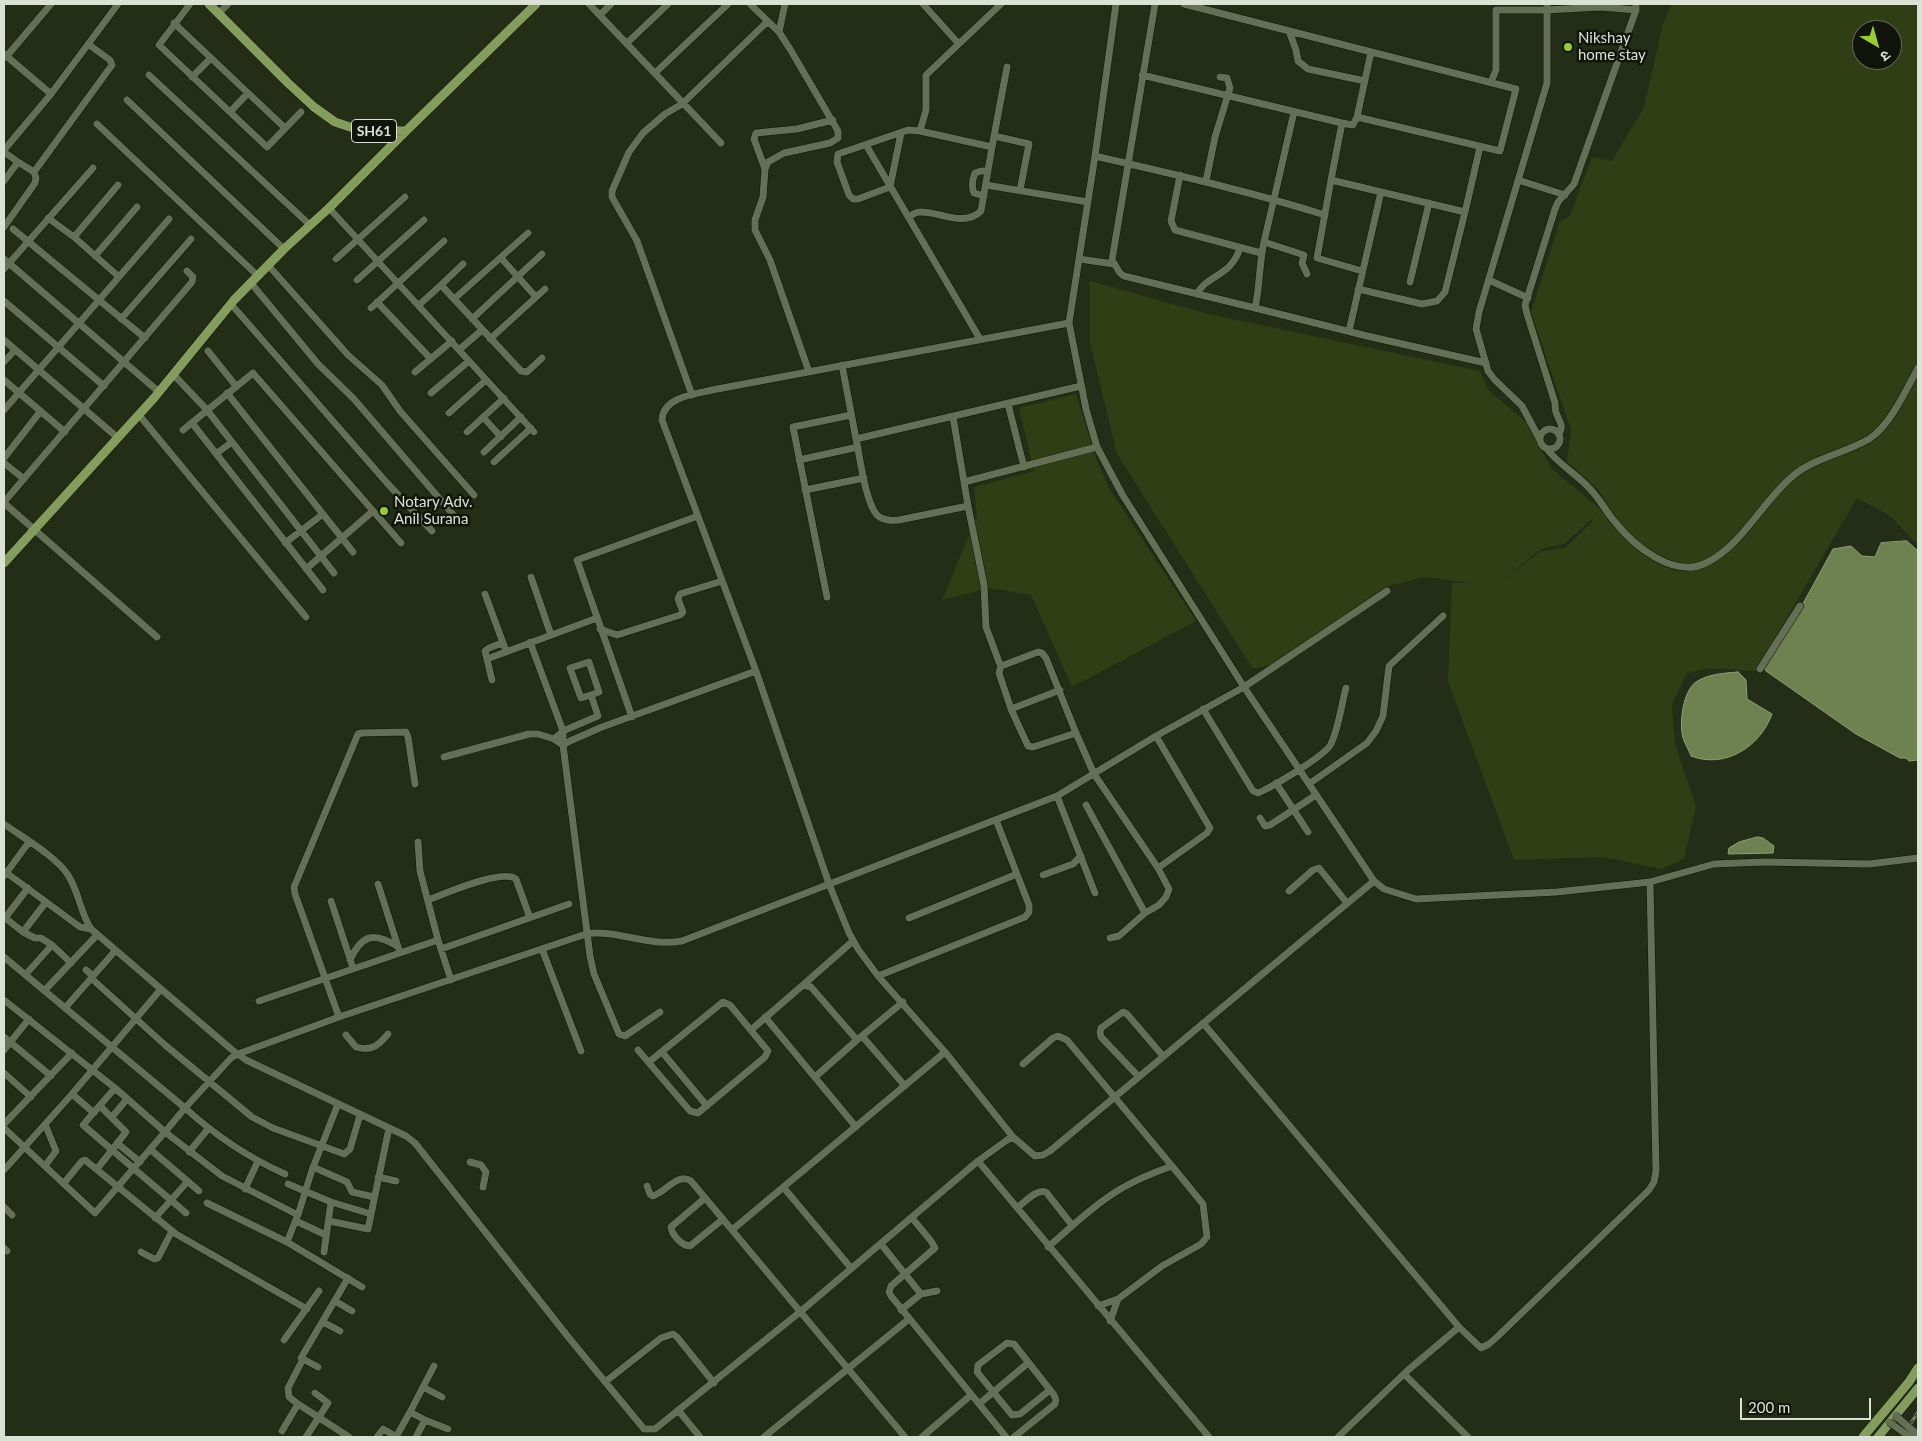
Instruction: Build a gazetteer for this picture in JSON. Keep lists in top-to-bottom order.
{
  "streets": {
    "main road": ["SH61"]
  },
  "places": ["Nikshay home stay", "Notary Adv. Anil Surana"],
  "scale_bar": "200 m",
  "north": "bottom right"
}
